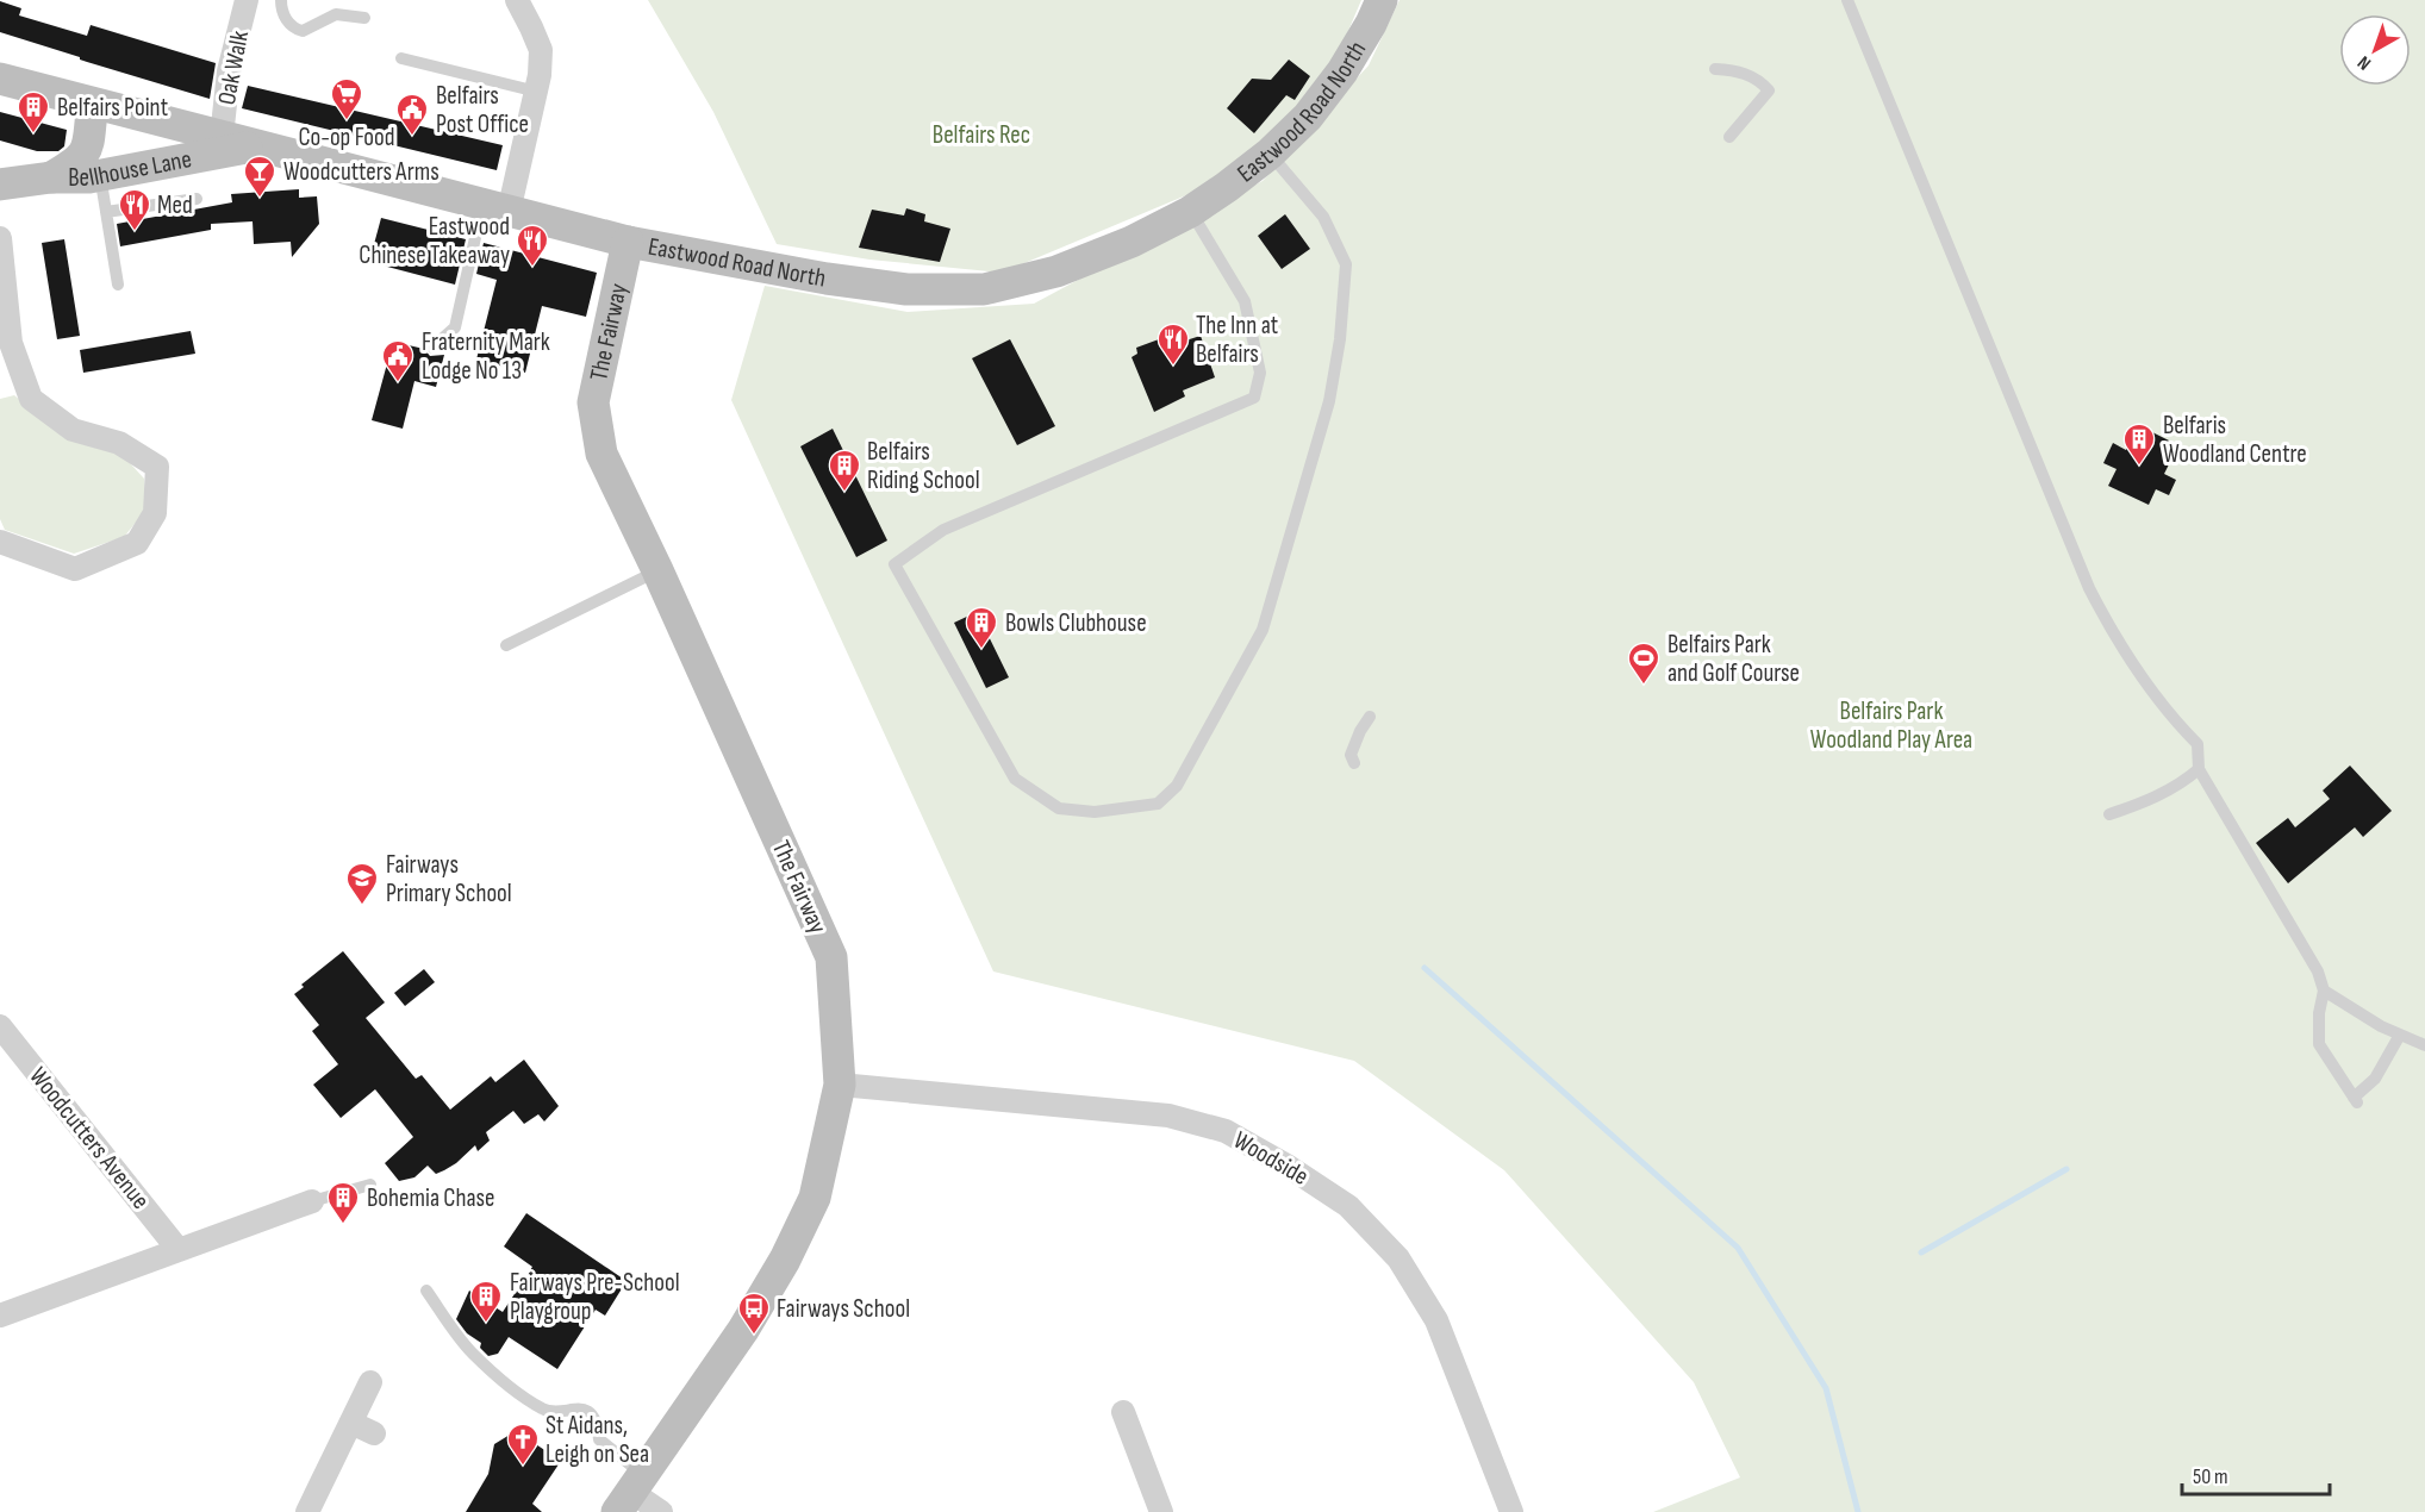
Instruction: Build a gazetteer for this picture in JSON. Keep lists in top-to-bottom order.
{
  "streets": {
    "street": [
      "Oak Walk",
      "Eastwood Road North",
      "Bellhouse Lane",
      "The Fairway",
      "Woodcutters Avenue",
      "Woodside"
    ]
  },
  "crossings": [
    ["Oak Walk", "Eastwood Road North"],
    ["Eastwood Road North", "Bellhouse Lane"],
    ["Eastwood Road North", "The Fairway"],
    ["The Fairway", "Woodside"]
  ],
  "parks": ["Belfairs Rec", "Belfairs Park Woodland Play Area"],
  "places": {
    "supermarket": ["Co-op Food"],
    "building": [
      "Belfairs Point",
      "Belfaris Woodland Centre",
      "Belfairs Riding School",
      "Bowls Clubhouse",
      "Bohemia Chase",
      "Fairways Pre-School Playgroup"
    ],
    "public building": ["Belfairs Post Office", "Fraternity Mark Lodge No 13"],
    "bar": ["Woodcutters Arms"],
    "restaurant": ["Med", "Eastwood Chinese Takeaway", "The Inn at Belfairs"],
    "sports": ["Belfairs Park and Golf Course"],
    "school or university": ["Fairways Primary School"],
    "bus stop": ["Fairways School"],
    "church": ["St Aidans, Leigh on Sea"]
  },
  "scale_bar": "50 m",
  "north": "bottom left"
}
